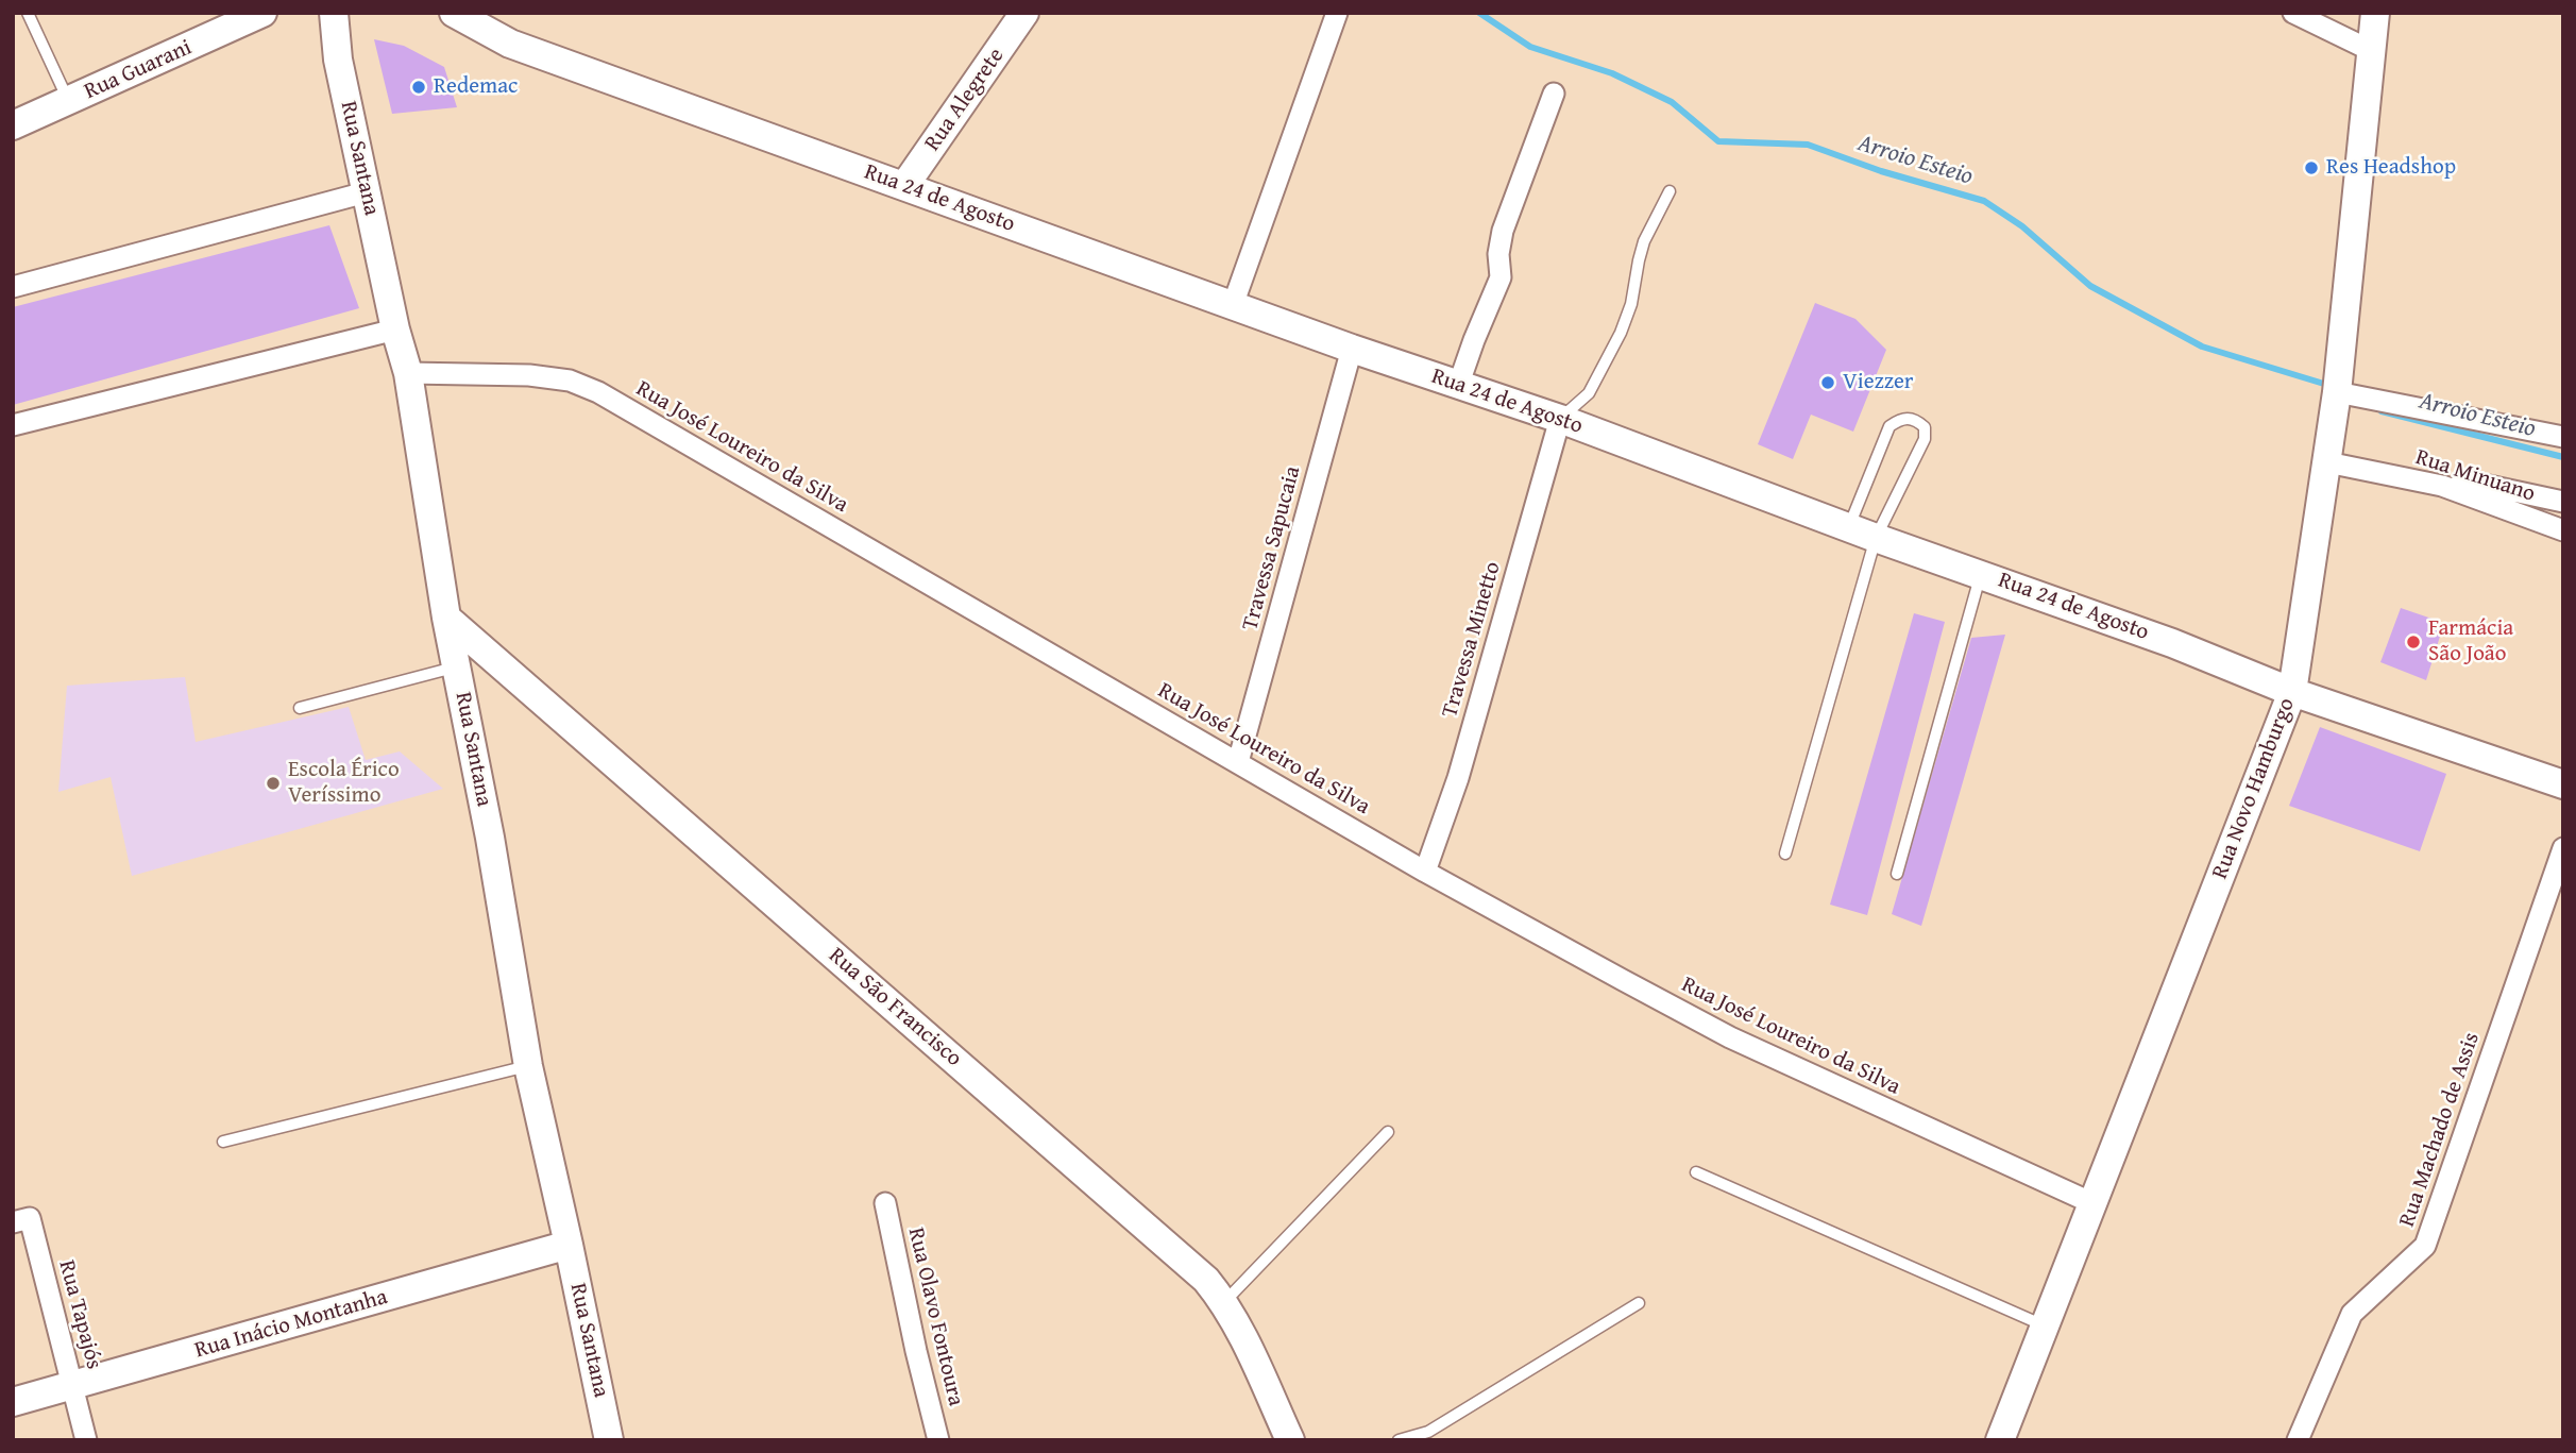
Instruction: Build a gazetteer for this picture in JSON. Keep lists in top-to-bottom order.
{
  "streets": {
    "main road": [
      "Rua Guarani",
      "Rua Alegrete",
      "Rua Santana",
      "Rua 24 de Agosto",
      "Rua Novo Hamburgo",
      "Rua São Francisco",
      "Rua Inácio Montanha"
    ],
    "street": [
      "Rua José Loureiro da Silva",
      "Rua Minuano",
      "Travessa Sapucaia",
      "Travessa Minetto",
      "Rua Machado de Assis",
      "Rua Tapajós",
      "Rua Olavo Fontoura"
    ]
  },
  "crossings": [
    ["Rua Alegrete", "Rua 24 de Agosto"],
    ["Rua Santana", "Rua José Loureiro da Silva"],
    ["Rua Santana", "Rua São Francisco"],
    ["Rua Santana", "Rua Inácio Montanha"],
    ["Rua 24 de Agosto", "Travessa Sapucaia"],
    ["Rua 24 de Agosto", "Travessa Minetto"],
    ["Rua 24 de Agosto", "Rua Novo Hamburgo"],
    ["Rua José Loureiro da Silva", "Travessa Sapucaia"],
    ["Rua José Loureiro da Silva", "Travessa Minetto"],
    ["Rua José Loureiro da Silva", "Rua Novo Hamburgo"],
    ["Rua Minuano", "Rua Novo Hamburgo"],
    ["Rua Tapajós", "Rua Inácio Montanha"]
  ],
  "water": ["Arroio Esteio"],
  "places": [
    "Redemac",
    "Res Headshop",
    "Viezzer",
    "Farmácia São João",
    "Escola Érico Veríssimo"
  ]
}
